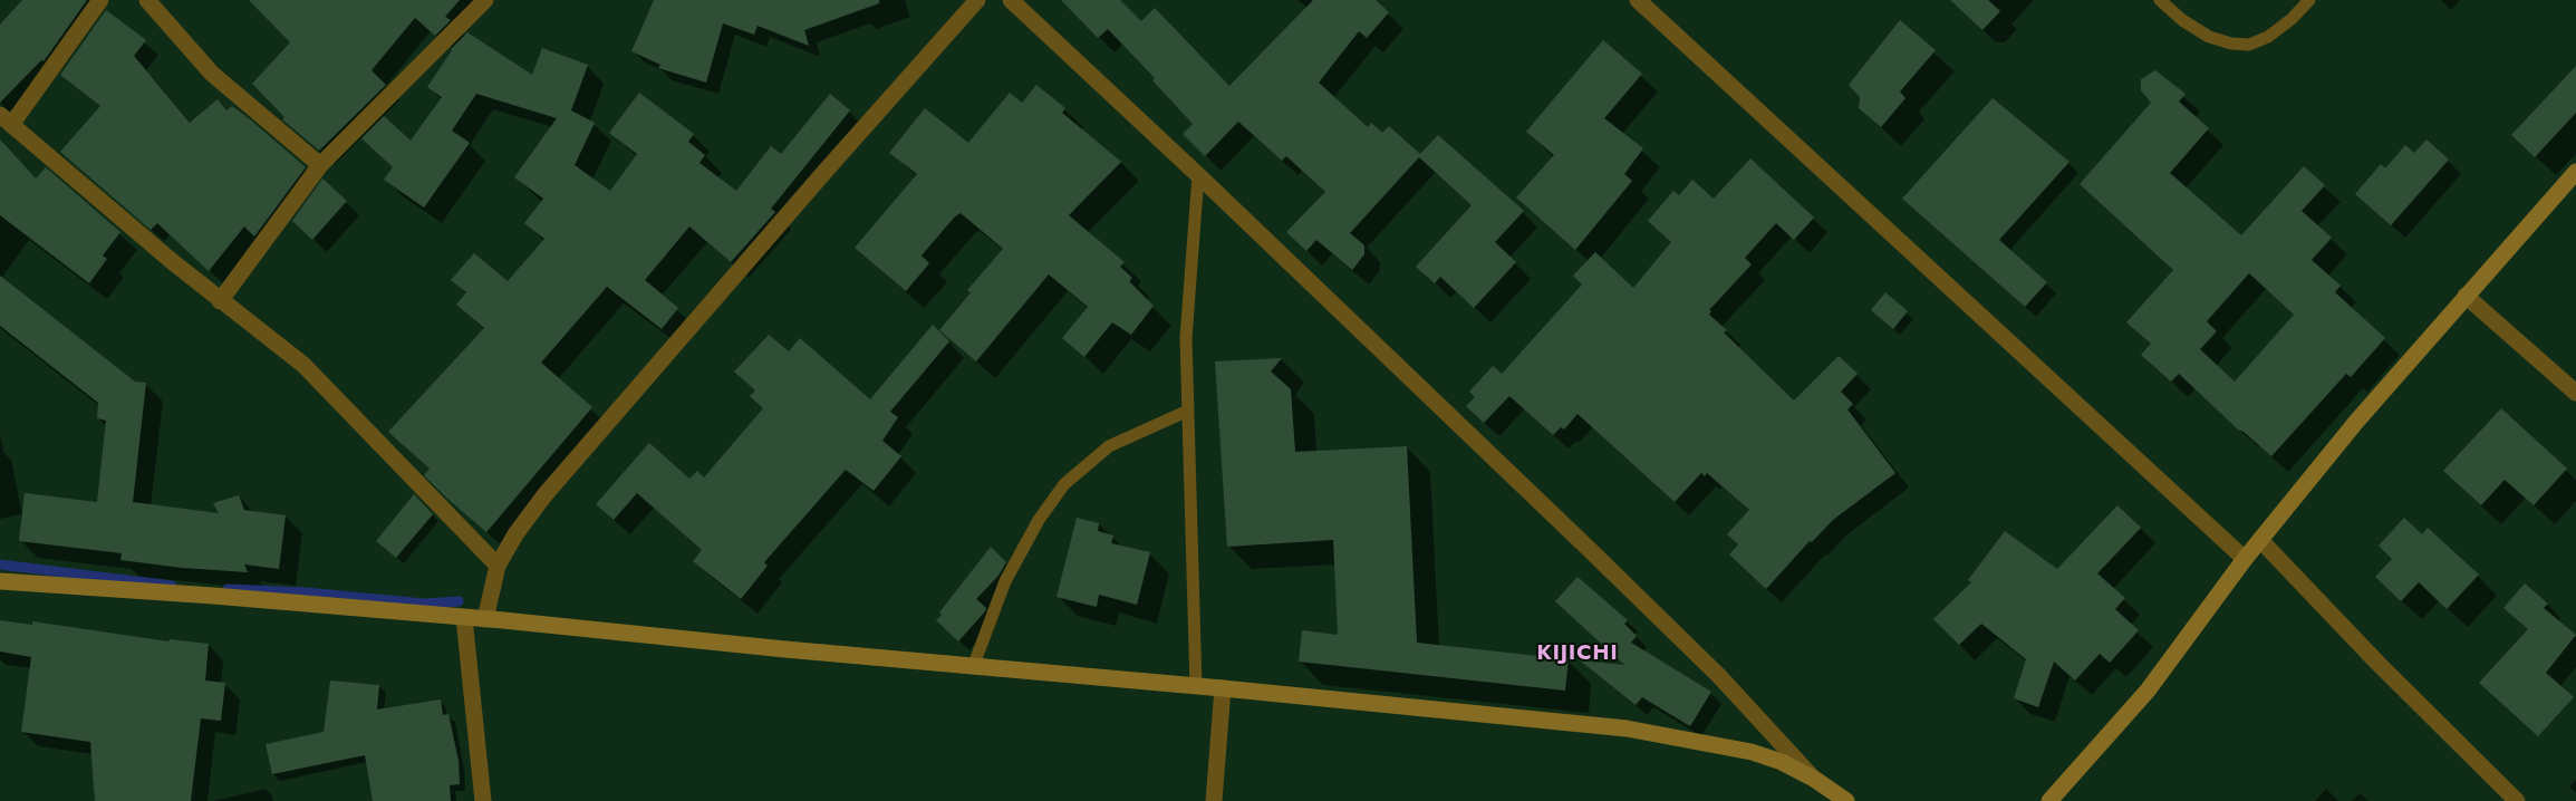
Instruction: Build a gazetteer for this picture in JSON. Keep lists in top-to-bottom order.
{
  "districts": ["KIJICHI"]
}
